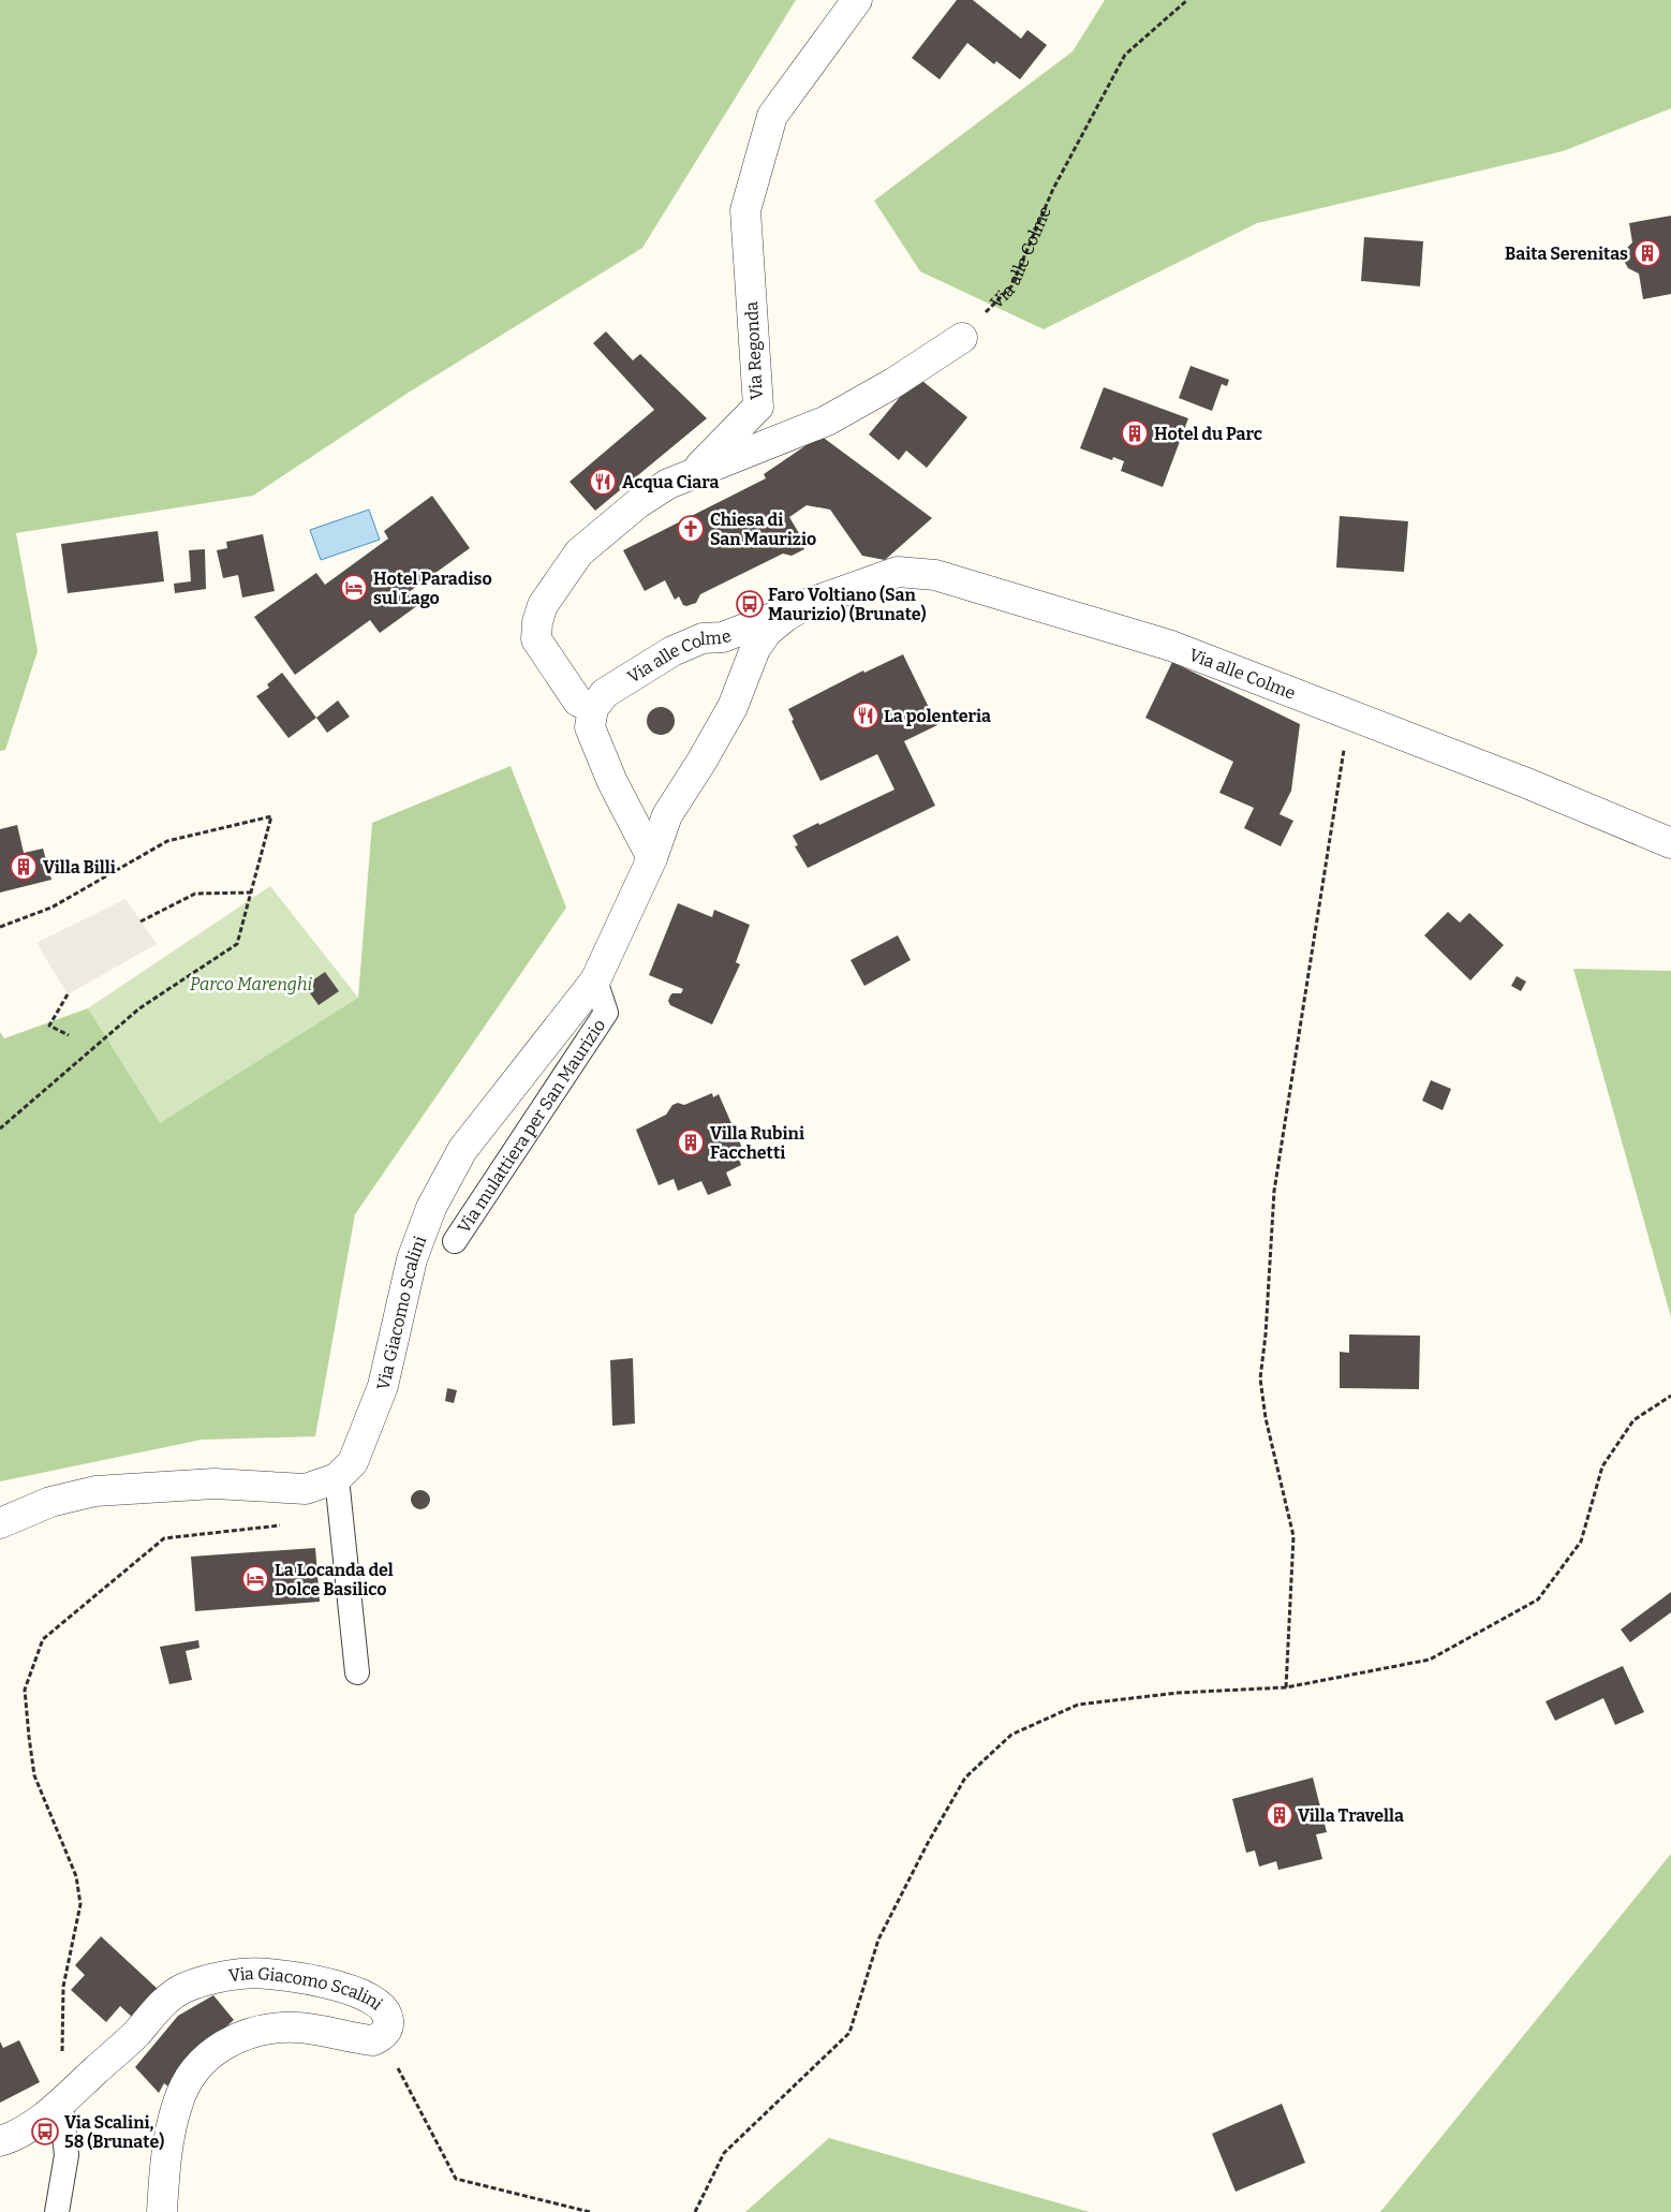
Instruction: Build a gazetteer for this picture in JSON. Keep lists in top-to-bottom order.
{
  "streets": {
    "street": ["Via alle Colme", "Via Regonda", "Via Giacomo Scalini"],
    "lane": ["Via mulattiera per San Maurizio"]
  },
  "crossings": [
    ["Via alle Colme", "Via Regonda"],
    ["Via alle Colme", "Via Giacomo Scalini"],
    ["Via mulattiera per San Maurizio", "Via Giacomo Scalini"]
  ],
  "parks": ["Parco Marenghi"],
  "places": {
    "building": [
      "Baita Serenitas",
      "Hotel du Parc",
      "Villa Billi",
      "Villa Rubini Facchetti",
      "Villa Travella"
    ],
    "restaurant": ["Acqua Ciara", "La polenteria"],
    "church": ["Chiesa di San Maurizio"],
    "hotel": ["Hotel Paradiso sul Lago", "La Locanda del Dolce Basilico"],
    "bus stop": ["Faro Voltiano (San Maurizio) (Brunate)", "Via Scalini, 58 (Brunate)"]
  }
}
